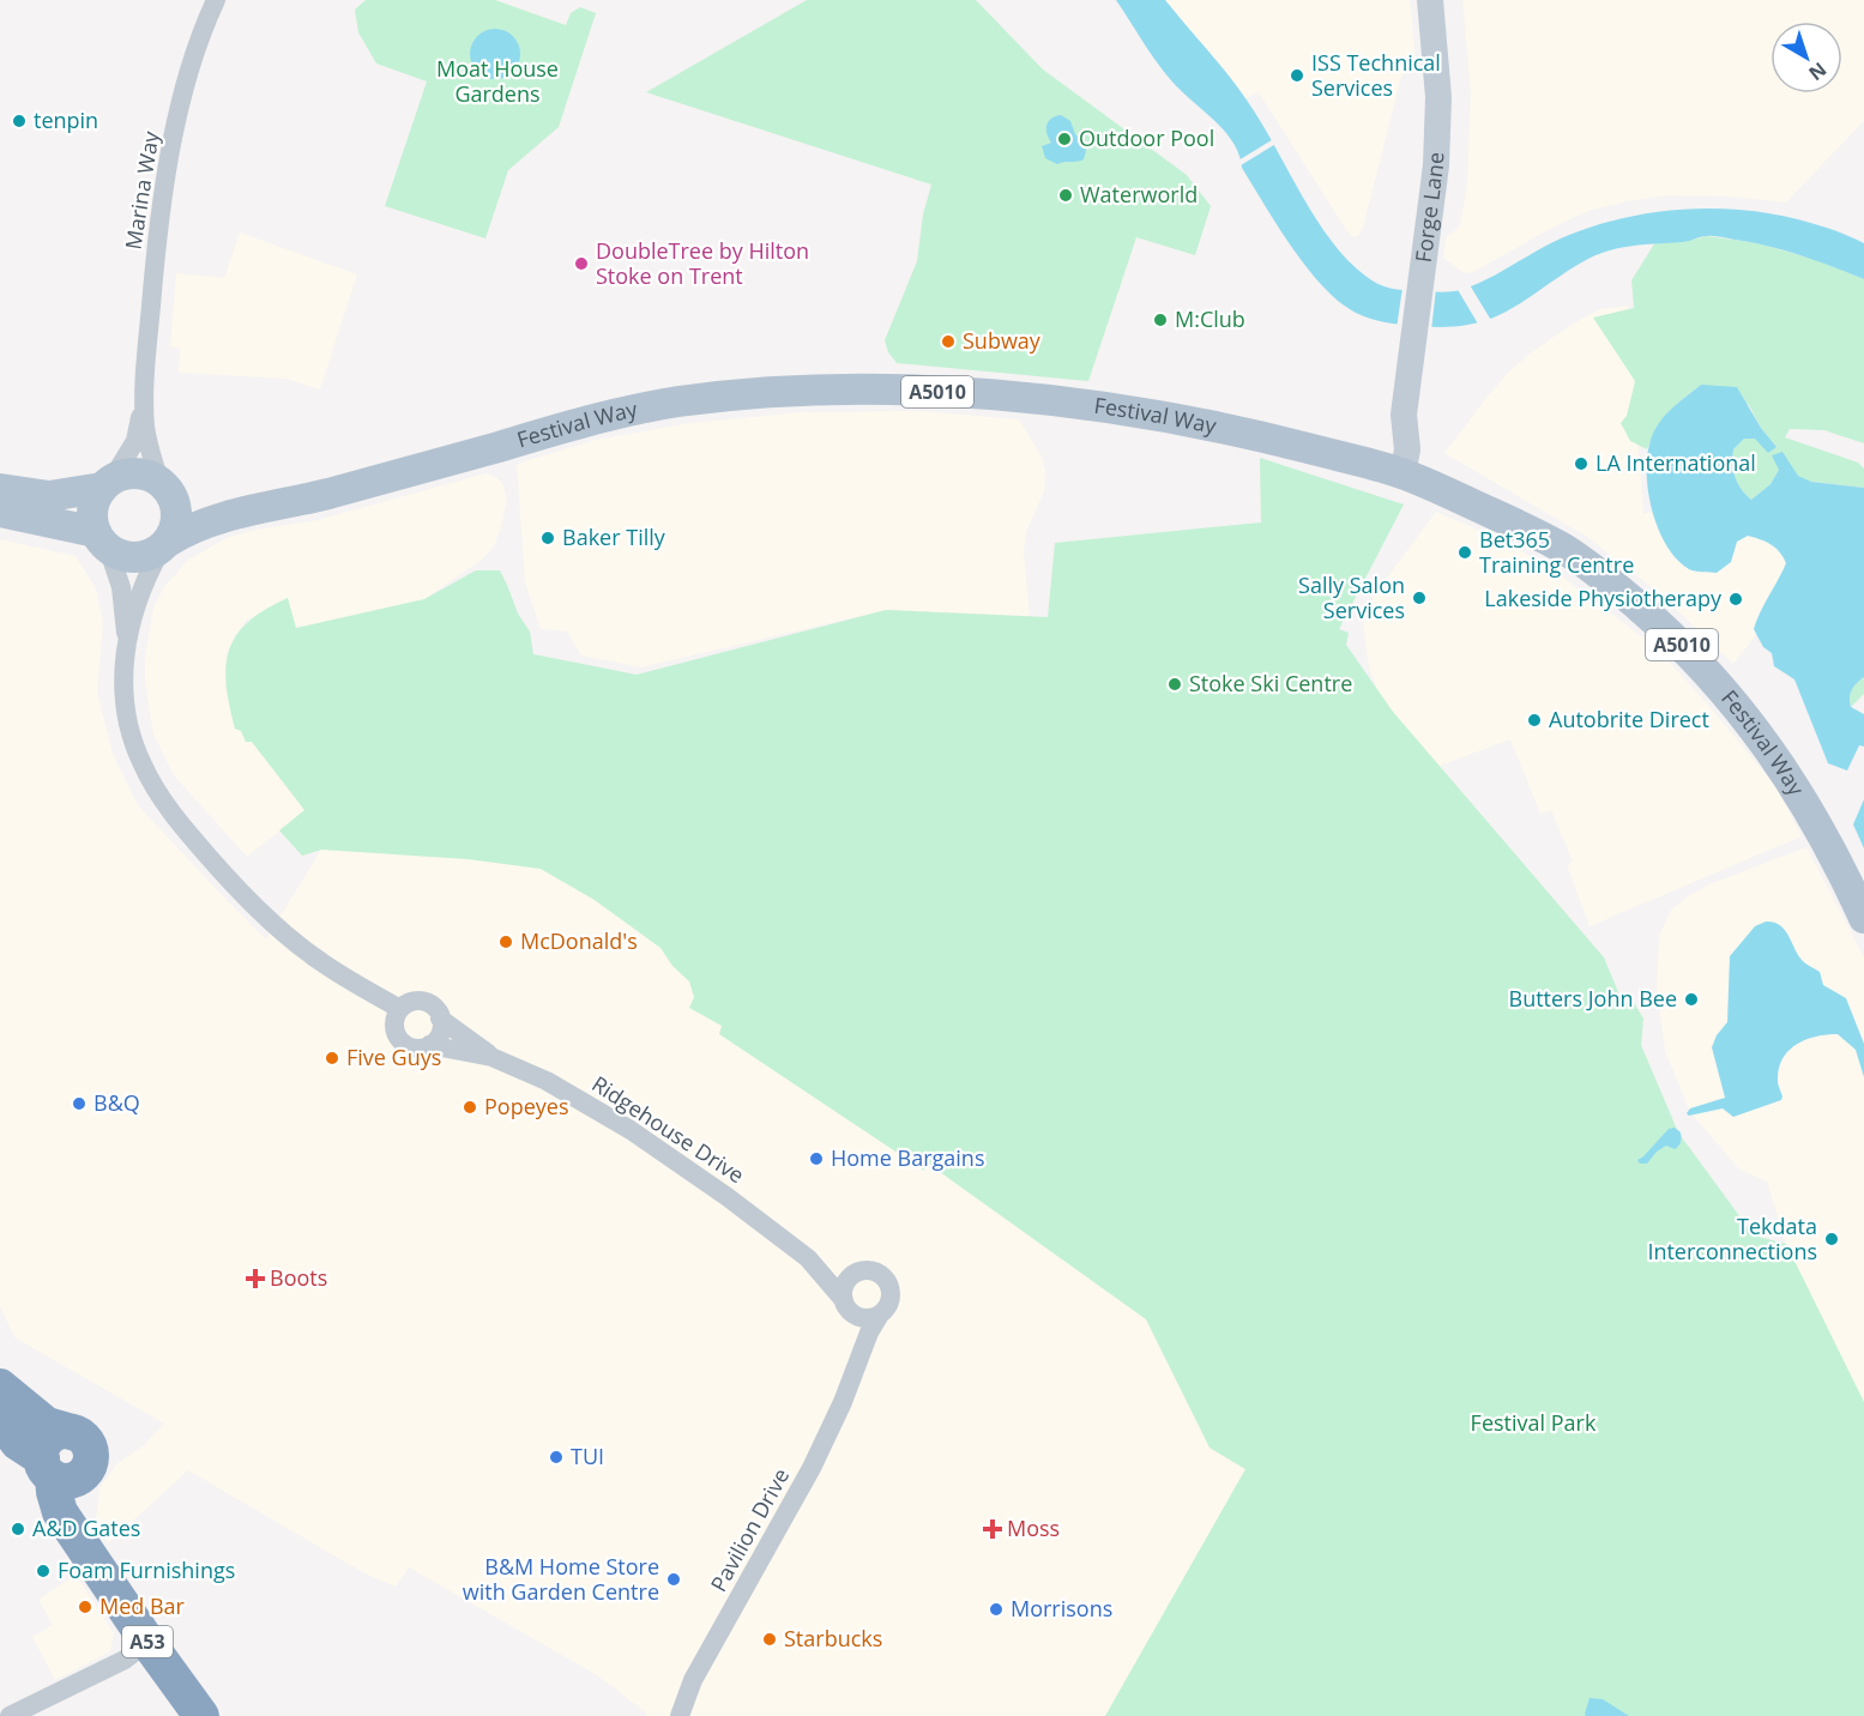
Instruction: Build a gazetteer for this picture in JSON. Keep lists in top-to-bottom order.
{
  "streets": {
    "highway": ["A53"],
    "main road": ["A5010", "Festival Way"],
    "street": [
      "Marina Way",
      "Forge Lane",
      "Ridgehouse Drive",
      "Pavilion Drive"
    ]
  },
  "crossings": [
    ["Marina Way", "A5010"],
    ["Marina Way", "Festival Way"],
    ["Forge Lane", "Festival Way"],
    ["A5010", "Festival Way"],
    ["Ridgehouse Drive", "Pavilion Drive"]
  ],
  "parks": ["Moat House Gardens", "Festival Park"],
  "places": {
    "other": [
      "ISS Technical Services",
      "tenpin",
      "Outdoor Pool",
      "Waterworld",
      "DoubleTree by Hilton Stoke on Trent",
      "M:Club",
      "Subway",
      "LA International",
      "Baker Tilly",
      "Bet365 Training Centre",
      "Sally Salon Services",
      "Lakeside Physiotherapy",
      "Stoke Ski Centre",
      "Autobrite Direct",
      "McDonald's",
      "Butters John Bee",
      "Five Guys",
      "B&Q",
      "Popeyes",
      "Home Bargains",
      "Tekdata Interconnections",
      "TUI",
      "A&D Gates",
      "Foam Furnishings",
      "B&M Home Store with Garden Centre",
      "Med Bar",
      "Morrisons",
      "Starbucks"
    ],
    "health": ["Boots", "Moss"]
  },
  "north": "bottom right"
}
